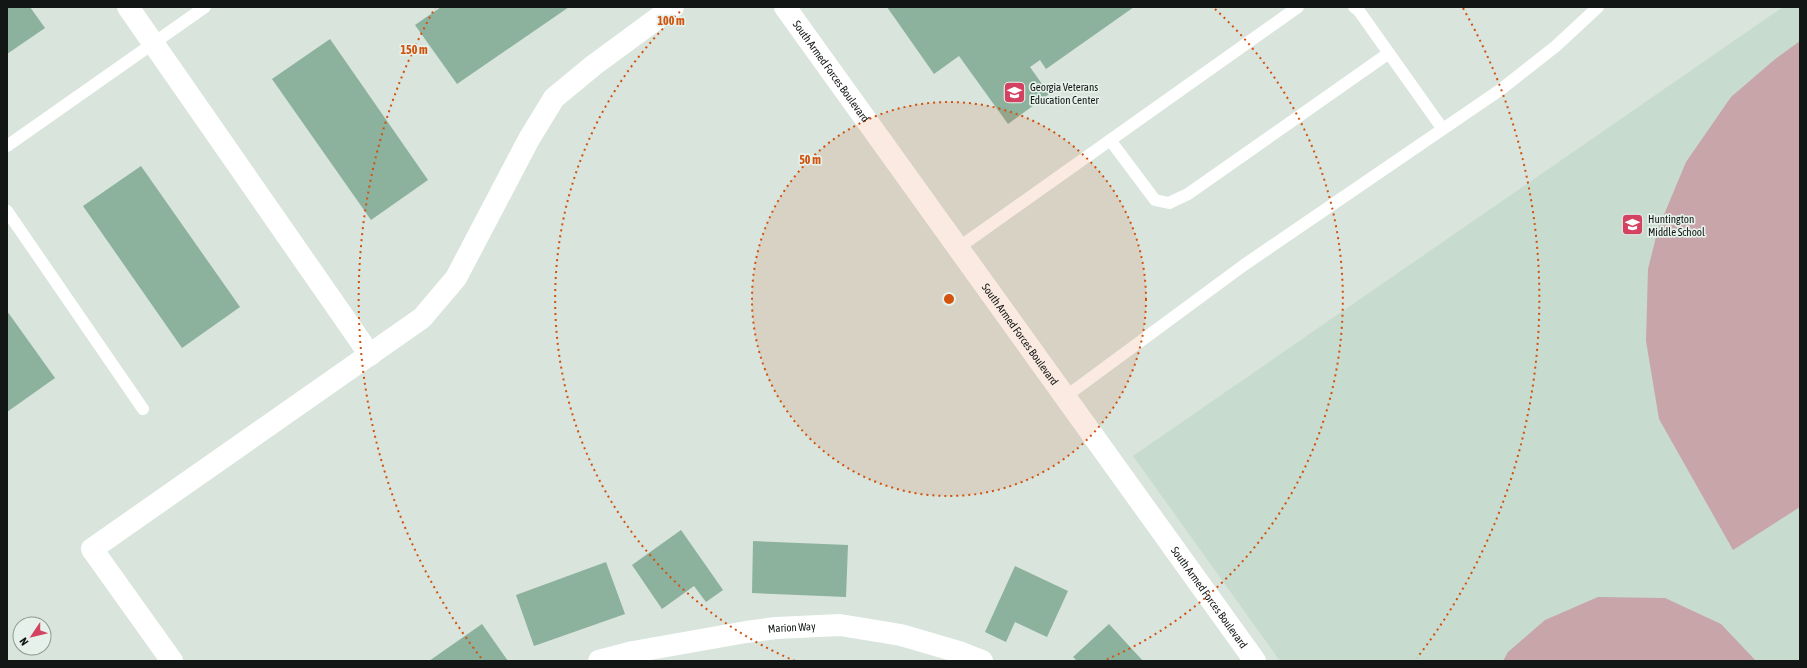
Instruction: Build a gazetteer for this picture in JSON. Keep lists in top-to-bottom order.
{
  "streets": {
    "street": ["South Armed Forces Boulevard", "Marion Way"]
  },
  "places": {
    "school or university": ["Georgia Veterans Education Center", "Huntington Middle School"]
  },
  "north": "bottom left",
  "rings": ["100 m", "150 m", "50 m"]
}
